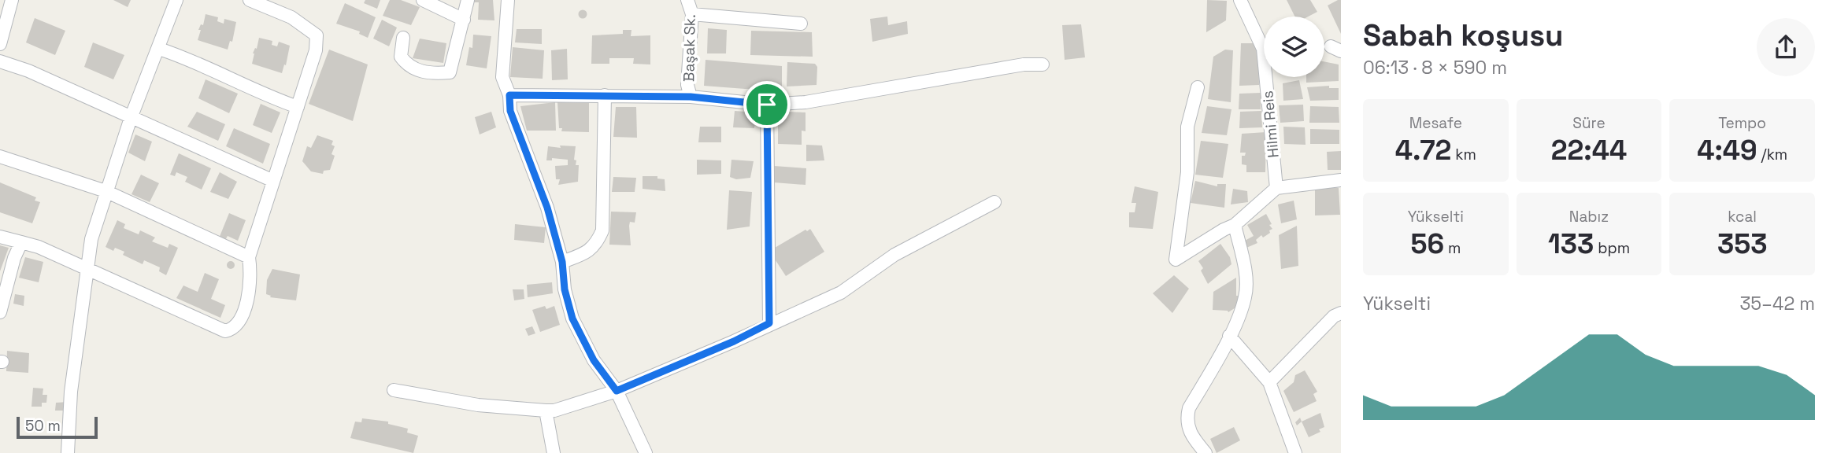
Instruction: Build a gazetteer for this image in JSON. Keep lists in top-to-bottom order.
{
  "streets": {
    "street": ["Başak Sk.", "Hilmi Reis"]
  },
  "scale_bar": "50 m",
  "page": {
    "heading": ["Sabah koşusu", "06:13 · 8 × 590 m"],
    "stats": [
      ["Mesafe", "4.72 km"],
      ["Süre", "22:44"],
      ["Tempo", "4:49 /km"],
      ["Yükselti", "56 m"],
      ["Nabız", "133 bpm"],
      ["kcal", "353"]
    ],
    "chart": ["Yükselti", "35–42 m"],
    "scale": "50 m"
  }
}
